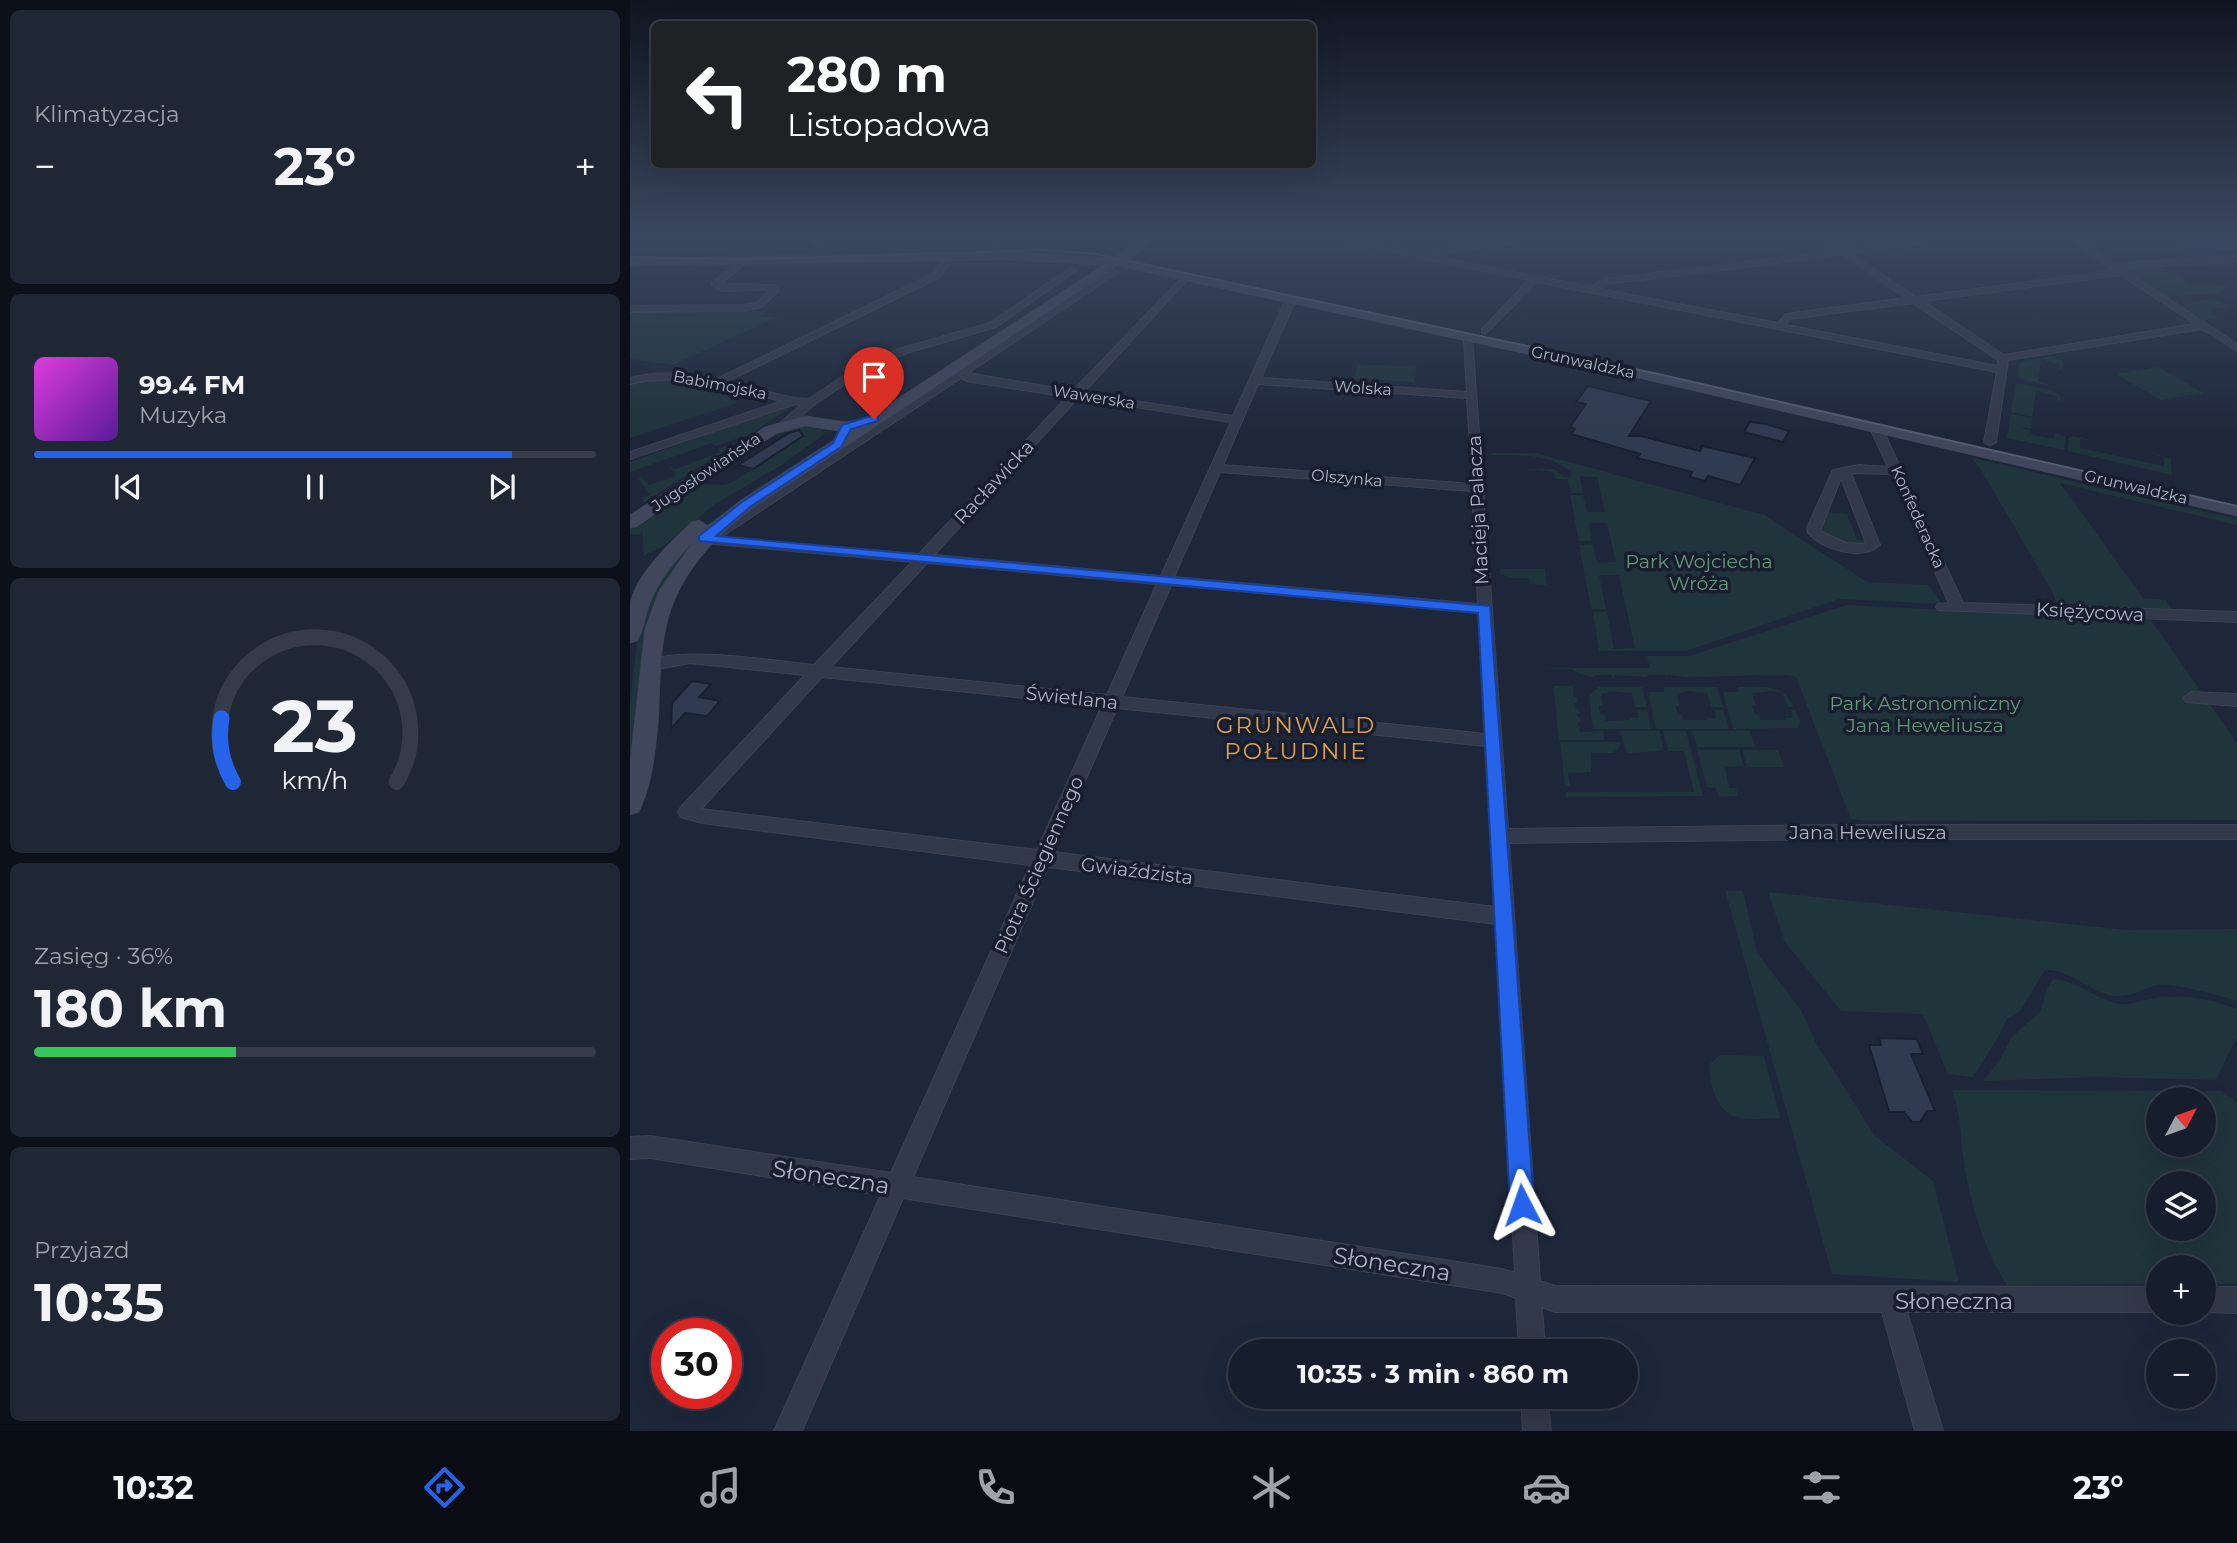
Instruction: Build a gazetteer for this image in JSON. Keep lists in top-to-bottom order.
{
  "streets": {
    "street": [
      "Grunwaldzka",
      "Babimojska",
      "Wolska",
      "Wawerska",
      "Jugosłowiańska",
      "Olszynka",
      "Racławicka",
      "Macieja Palacza",
      "Konfederacka",
      "Księżycowa",
      "Świetlana",
      "Jana Heweliusza",
      "Piotra Ściegiennego",
      "Gwiaździsta",
      "Słoneczna"
    ]
  },
  "crossings": [
    ["Grunwaldzka", "Macieja Palacza"],
    ["Grunwaldzka", "Konfederacka"],
    ["Babimojska", "Jugosłowiańska"],
    ["Wolska", "Macieja Palacza"],
    ["Wolska", "Piotra Ściegiennego"],
    ["Wawerska", "Jugosłowiańska"],
    ["Wawerska", "Racławicka"],
    ["Wawerska", "Piotra Ściegiennego"],
    ["Olszynka", "Macieja Palacza"],
    ["Olszynka", "Piotra Ściegiennego"],
    ["Racławicka", "Świetlana"],
    ["Racławicka", "Gwiaździsta"],
    ["Macieja Palacza", "Świetlana"],
    ["Macieja Palacza", "Jana Heweliusza"],
    ["Macieja Palacza", "Gwiaździsta"],
    ["Macieja Palacza", "Słoneczna"],
    ["Konfederacka", "Księżycowa"],
    ["Świetlana", "Piotra Ściegiennego"],
    ["Piotra Ściegiennego", "Gwiaździsta"],
    ["Piotra Ściegiennego", "Słoneczna"]
  ],
  "districts": ["GRUNWALD POŁUDNIE"],
  "parks": ["Park Wojciecha Wróża", "Park Astronomiczny Jana Heweliusza"],
  "north": "top right",
  "page": {
    "tile": [
      "Klimatyzacja",
      ["Zasięg · 36%", "180 km"],
      ["Przyjazd", "10:35"]
    ],
    "turn": ["280 m", "Listopadowa"],
    "heat": ["−", "23°", "+"],
    "song": ["99.4 FM", "Muzyka"],
    "map_buttons": ["+", "−"],
    "limit": "30",
    "trip": "10:35 · 3 min · 860 m",
    "tabs": ["10:32", "23°"],
    "gauge": ["23", "km/h"]
  }
}
